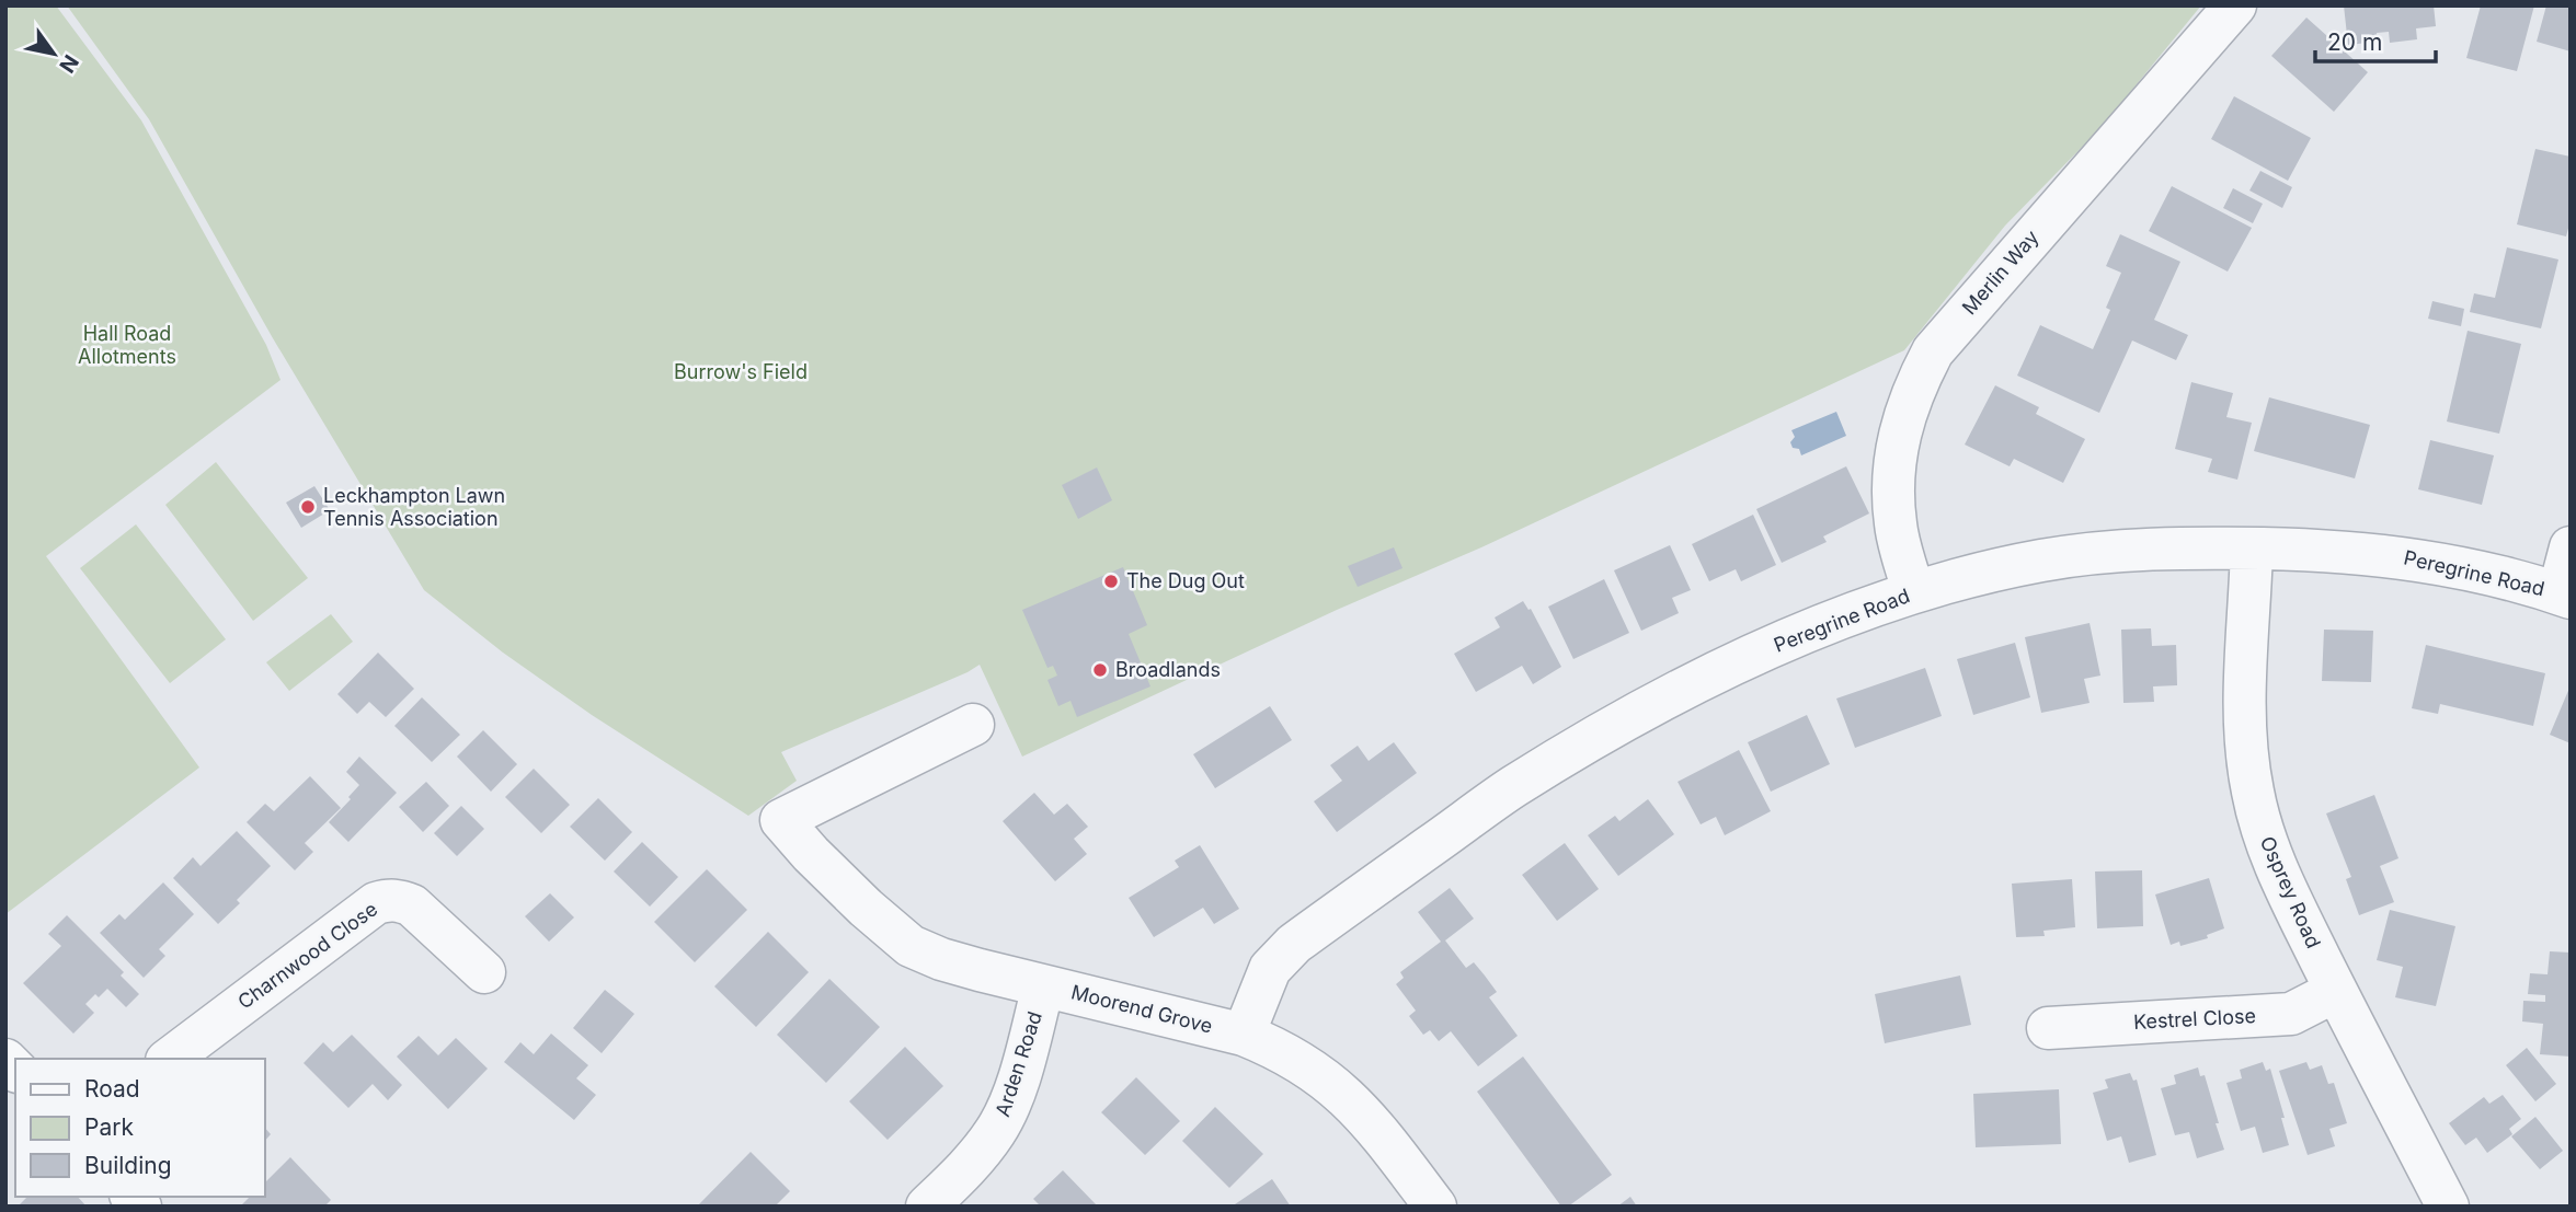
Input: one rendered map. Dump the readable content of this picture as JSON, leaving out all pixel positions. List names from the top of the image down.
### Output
{
  "streets": {
    "street": [
      "Merlin Way",
      "Peregrine Road",
      "Osprey Road",
      "Charnwood Close",
      "Moorend Grove",
      "Kestrel Close",
      "Arden Road"
    ]
  },
  "crossings": [
    ["Merlin Way", "Peregrine Road"],
    ["Peregrine Road", "Osprey Road"],
    ["Peregrine Road", "Moorend Grove"],
    ["Osprey Road", "Kestrel Close"],
    ["Moorend Grove", "Arden Road"]
  ],
  "parks": ["Hall Road Allotments", "Burrow's Field"],
  "places": ["Leckhampton Lawn Tennis Association", "The Dug Out", "Broadlands"],
  "legend": ["Road", "Park", "Building"],
  "scale_bar": "20 m",
  "north": "bottom right"
}
